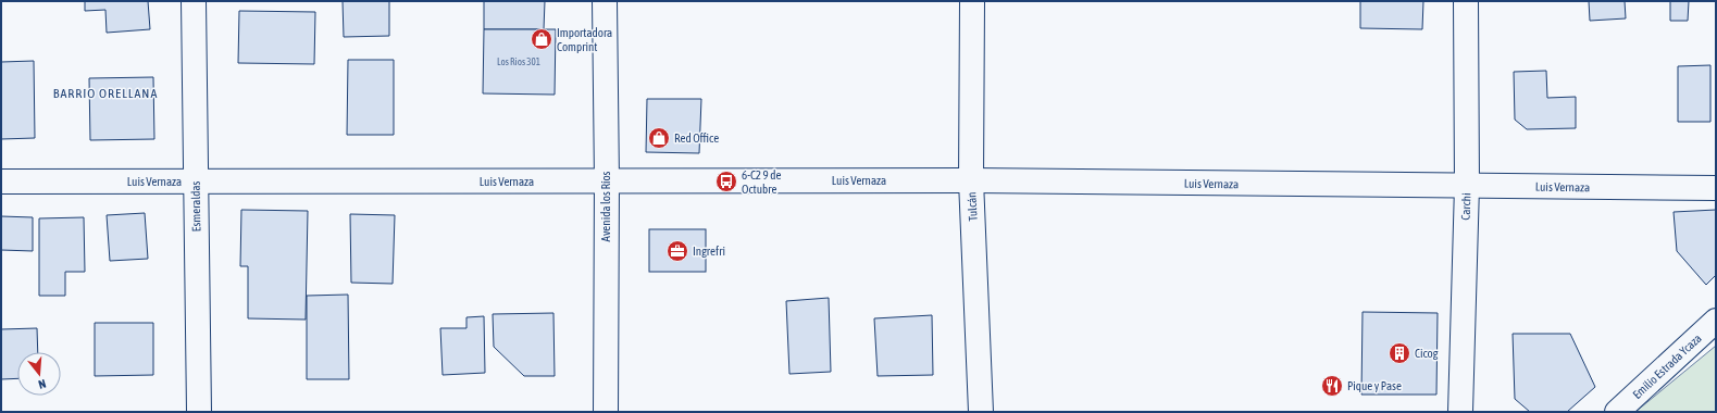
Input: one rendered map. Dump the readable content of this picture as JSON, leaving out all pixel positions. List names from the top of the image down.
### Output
{
  "streets": {
    "street": [
      "Luis Vernaza",
      "Esmeraldas",
      "Avenida los Ríos",
      "Tulcán",
      "Carchi",
      "Emilio Estrada Ycaza"
    ]
  },
  "crossings": [
    ["Luis Vernaza", "Esmeraldas"],
    ["Luis Vernaza", "Avenida los Ríos"],
    ["Luis Vernaza", "Tulcán"],
    ["Luis Vernaza", "Carchi"]
  ],
  "districts": ["BARRIO ORELLANA"],
  "places": {
    "shop": ["Importadora Comprint", "Red Office"],
    "bus stop": ["6-C2 9 de Octubre"],
    "office": ["Ingrefri"],
    "building": ["Cicog"],
    "restaurant": ["Pique y Pase"]
  },
  "house_numbers": ["Los Rios 301"],
  "north": "bottom"
}
